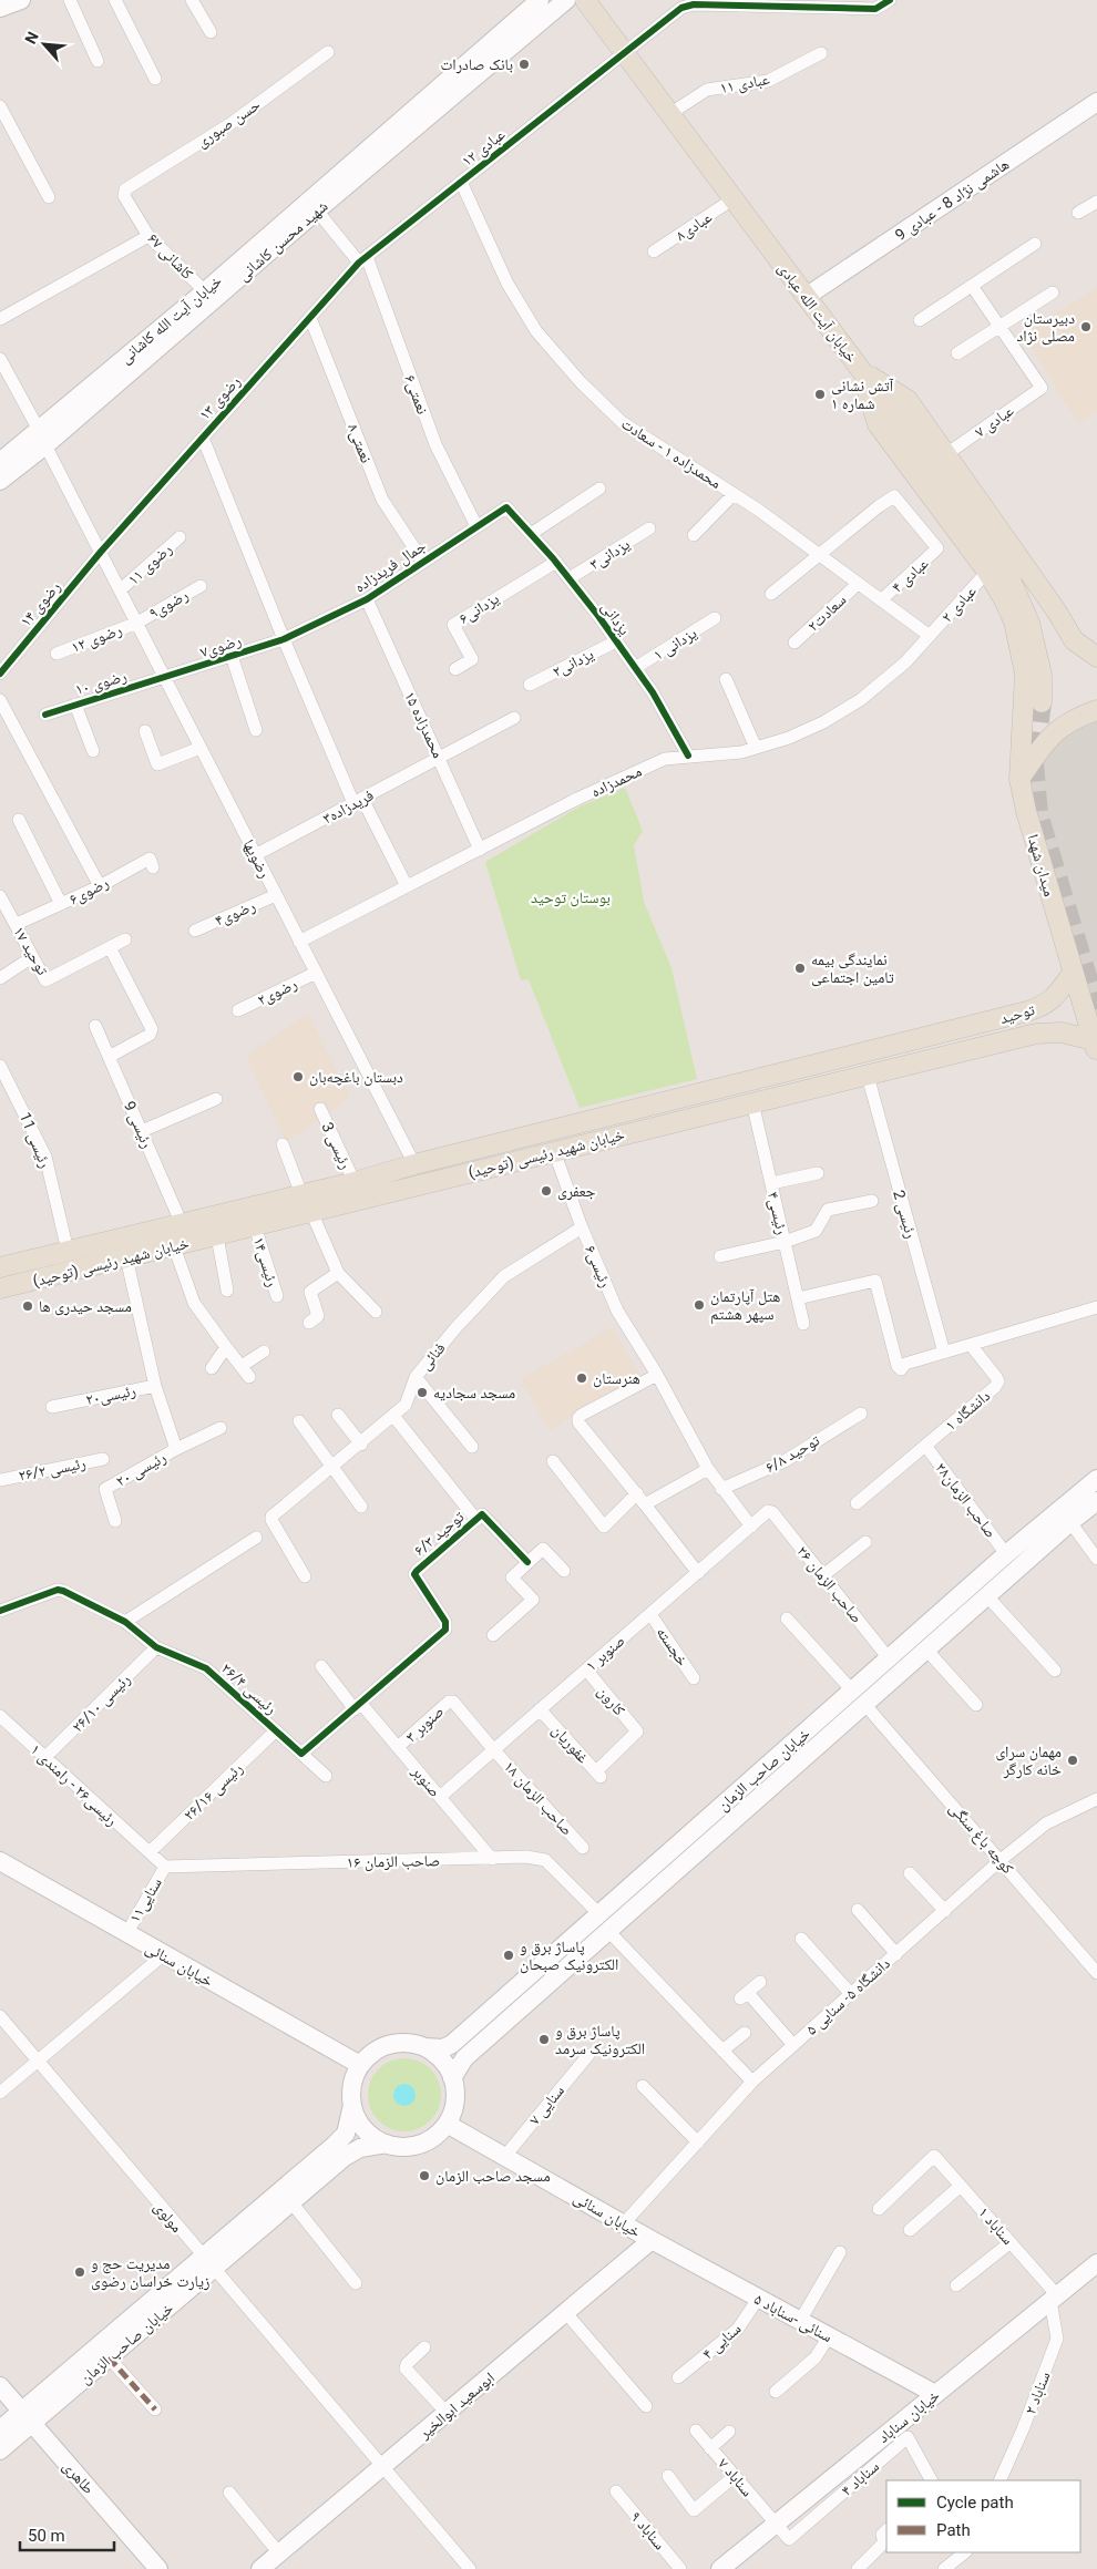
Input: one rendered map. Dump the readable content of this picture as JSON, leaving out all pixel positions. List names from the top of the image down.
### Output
{
  "streets": {
    "main road": [
      "هاشمی نژاد 8 - عبادی 9",
      "شهید محسن کاشانی",
      "خیابان آیت الله عبادی",
      "خیابان آیت الله کاشانی",
      "میدان شهدا",
      "توحید",
      "خیابان شهید رئیسی (توحید)",
      "خیابان صاحب الزمان",
      "خیابان سنائی",
      "سنائی -سناباد ۵",
      "ابوسعید ابوالخیر",
      "خیابان سناباد",
      "طاهری"
    ],
    "street": [
      "عبادی ١١",
      "حسن صبوری",
      "عبادی ۱۲",
      "عبادی۸",
      "کاشانی ۶۷",
      "نعمتی۶",
      "رضوی ۱۳",
      "عبادی ۷",
      "نعمتی۸",
      "محمدزاده ۱ - سعادت",
      "یزدانی۳",
      "رضوی ۱۱",
      "جمال فریدزاده",
      "عبادی ۴",
      "رضوی ۱۴",
      "رضوی۹",
      "عبادی ۲",
      "یزدانی۶",
      "سعادت۲",
      "یزدانی",
      "رضوی ۱۲",
      "یزدانی ۱",
      "رضوی۷",
      "یزدانی۲",
      "رضوی ۱۰",
      "محمدزاده ۱۵",
      "محمدزاده",
      "فریدزاده۳",
      "رضویها",
      "رضوی۶",
      "رضوی۴",
      "توحید ۱۷",
      "رضوی۲",
      "رئیسی 9",
      "رئیسی 11",
      "رئیسی 3",
      "رئیسی۴",
      "رئیسی 2",
      "رئیسی۱۴",
      "رئیسی۶",
      "فنائی",
      "رئیسی۲۰",
      "دانشگاه ۱",
      "توحید ۶/۸",
      "رئیسی ۲۶/۲",
      "رئیسی ۲۰",
      "صاحب الزمان۲۸",
      "توحید ۶/۳",
      "صاحب الزمان ۲۶",
      "خجسته",
      "صنوبر ۱",
      "رئیسی ۲۶/۴",
      "کارون",
      "رئیسی ۲۶/۱۰",
      "صنوبر ۳",
      "غفوریان",
      "صنوبر",
      "رئیسی۲۶ - رامندی ۱",
      "رئیسی ۲۶/۱۶",
      "صاحب الزمان ۱۸",
      "کوچه باغ سنگی",
      "صاحب الزمان ۱۶",
      "سنایی۱۱",
      "دانشگاه ۵- سنایی ۵",
      "سنایی ۷",
      "مولوی",
      "سناباد ۱",
      "سنایی ۴",
      "سناباد ۲",
      "سناباد ۷",
      "سناباد ۴",
      "سناباد ۹"
    ]
  },
  "crossings": [
    ["عبادی ١١", "خیابان آیت الله عبادی"],
    ["حسن صبوری", "کاشانی ۶۷"],
    ["عبادی ۱۲", "خیابان آیت الله عبادی"],
    ["عبادی ۱۲", "نعمتی۶"],
    ["عبادی ۱۲", "رضوی ۱۳"],
    ["عبادی ۱۲", "محمدزاده ۱ - سعادت"],
    ["هاشمی نژاد 8 - عبادی 9", "خیابان آیت الله عبادی"],
    ["عبادی۸", "خیابان آیت الله عبادی"],
    ["شهید محسن کاشانی", "خیابان آیت الله کاشانی"],
    ["شهید محسن کاشانی", "نعمتی۶"],
    ["شهید محسن کاشانی", "رضویها"],
    ["کاشانی ۶۷", "خیابان آیت الله کاشانی"],
    ["خیابان آیت الله عبادی", "عبادی ۲"],
    ["خیابان آیت الله عبادی", "میدان شهدا"],
    ["خیابان آیت الله کاشانی", "رضویها"],
    ["نعمتی۶", "رضوی ۱۳"],
    ["نعمتی۶", "جمال فریدزاده"],
    ["رضوی ۱۳", "نعمتی۸"],
    ["رضوی ۱۳", "رضوی ۱۴"],
    ["رضوی ۱۳", "رضویها"],
    ["نعمتی۸", "جمال فریدزاده"],
    ["محمدزاده ۱ - سعادت", "عبادی ۴"],
    ["محمدزاده ۱ - سعادت", "عبادی ۲"],
    ["محمدزاده ۱ - سعادت", "سعادت۲"],
    ["محمدزاده ۱ - سعادت", "محمدزاده"],
    ["یزدانی۳", "یزدانی"],
    ["رضوی ۱۱", "رضویها"],
    ["جمال فریدزاده", "یزدانی"],
    ["جمال فریدزاده", "رضوی۷"],
    ["جمال فریدزاده", "محمدزاده ۱۵"],
    ["رضوی ۱۴", "رضویها"],
    ["رضوی۹", "رضوی ۱۲"],
    ["رضوی۹", "رضویها"],
    ["عبادی ۲", "محمدزاده"],
    ["یزدانی۶", "یزدانی"],
    ["یزدانی", "یزدانی ۱"],
    ["یزدانی", "یزدانی۲"],
    ["یزدانی", "محمدزاده"],
    ["رضوی ۱۲", "رضویها"],
    ["رضوی۷", "رضوی ۱۰"],
    ["رضوی۷", "رضویها"],
    ["رضوی ۱۰", "رضویها"],
    ["محمدزاده ۱۵", "محمدزاده"],
    ["محمدزاده ۱۵", "فریدزاده۳"],
    ["محمدزاده", "رضویها"],
    ["فریدزاده۳", "رضویها"],
    ["رضویها", "رضوی۴"],
    ["رضویها", "رضوی۲"],
    ["رضویها", "خیابان شهید رئیسی (توحید)"],
    ["میدان شهدا", "توحید"],
    ["میدان شهدا", "خیابان شهید رئیسی (توحید)"],
    ["رضوی۶", "توحید ۱۷"],
    ["توحید", "خیابان شهید رئیسی (توحید)"],
    ["رئیسی 9", "خیابان شهید رئیسی (توحید)"],
    ["رئیسی 11", "خیابان شهید رئیسی (توحید)"],
    ["رئیسی 3", "خیابان شهید رئیسی (توحید)"],
    ["خیابان شهید رئیسی (توحید)", "رئیسی۴"],
    ["خیابان شهید رئیسی (توحید)", "رئیسی 2"],
    ["خیابان شهید رئیسی (توحید)", "رئیسی۱۴"],
    ["خیابان شهید رئیسی (توحید)", "رئیسی۶"],
    ["رئیسی۶", "فنائی"],
    ["رئیسی۶", "توحید ۶/۸"],
    ["رئیسی۶", "صنوبر ۱"],
    ["رئیسی۲۰", "رئیسی ۲۰"],
    ["دانشگاه ۱", "صاحب الزمان۲۸"],
    ["صاحب الزمان۲۸", "خیابان صاحب الزمان"],
    ["توحید ۶/۳", "صنوبر"],
    ["صاحب الزمان ۲۶", "صنوبر ۱"],
    ["صاحب الزمان ۲۶", "خیابان صاحب الزمان"],
    ["خجسته", "صنوبر ۱"],
    ["صنوبر ۱", "کارون"],
    ["صنوبر ۱", "غفوریان"],
    ["صنوبر ۱", "صنوبر"],
    ["صنوبر ۱", "صاحب الزمان ۱۸"],
    ["رئیسی ۲۶/۴", "رئیسی ۲۶/۱۰"],
    ["رئیسی ۲۶/۴", "رئیسی ۲۶/۱۶"],
    ["کارون", "غفوریان"],
    ["رئیسی ۲۶/۱۰", "رئیسی۲۶ - رامندی ۱"],
    ["صنوبر ۳", "صنوبر"],
    ["صنوبر ۳", "صاحب الزمان ۱۸"],
    ["خیابان صاحب الزمان", "صاحب الزمان ۱۶"],
    ["خیابان صاحب الزمان", "خیابان سنائی"],
    ["خیابان صاحب الزمان", "مولوی"],
    ["خیابان صاحب الزمان", "طاهری"],
    ["صنوبر", "صاحب الزمان ۱۶"],
    ["رئیسی۲۶ - رامندی ۱", "رئیسی ۲۶/۱۶"],
    ["رئیسی۲۶ - رامندی ۱", "صاحب الزمان ۱۶"],
    ["رئیسی۲۶ - رامندی ۱", "سنایی۱۱"],
    ["کوچه باغ سنگی", "دانشگاه ۵- سنایی ۵"],
    ["صاحب الزمان ۱۶", "سنایی۱۱"],
    ["سنایی۱۱", "خیابان سنائی"],
    ["خیابان سنائی", "دانشگاه ۵- سنایی ۵"],
    ["خیابان سنائی", "سنایی ۷"],
    ["خیابان سنائی", "سنائی -سناباد ۵"],
    ["خیابان سنائی", "ابوسعید ابوالخیر"],
    ["مولوی", "ابوسعید ابوالخیر"],
    ["سناباد ۱", "سناباد ۲"],
    ["سناباد ۱", "خیابان سناباد"],
    ["سنائی -سناباد ۵", "سنایی ۴"],
    ["سنائی -سناباد ۵", "ابوسعید ابوالخیر"],
    ["سنائی -سناباد ۵", "خیابان سناباد"],
    ["سناباد ۲", "خیابان سناباد"],
    ["خیابان سناباد", "سناباد ۷"],
    ["خیابان سناباد", "سناباد ۴"],
    ["سناباد ۷", "سناباد ۴"]
  ],
  "parks": ["بوستان توحید"],
  "places": [
    "بانک صادرات",
    "دبیرستان مصلی نژاد",
    "آتش نشانی شماره ۱",
    "نمایندگی بیمه تامین اجتماعی",
    "دبستان باغچه‌بان",
    "جعفری",
    "هتل آپارتمان سپهر هشتم",
    "مسجد حیدری ها",
    "هنرستان",
    "مسجد سجادیه",
    "مهمان سرای خانه کارگر",
    "پاساژ برق و الکترونیک صبحان",
    "پاساژ برق و الکترونیک سرمد",
    "مسجد صاحب الزمان",
    "مدیریت حج و زیارت خراسان رضوی"
  ],
  "legend": ["Cycle path", "Path"],
  "scale_bar": "50 m",
  "north": "top left"
}
